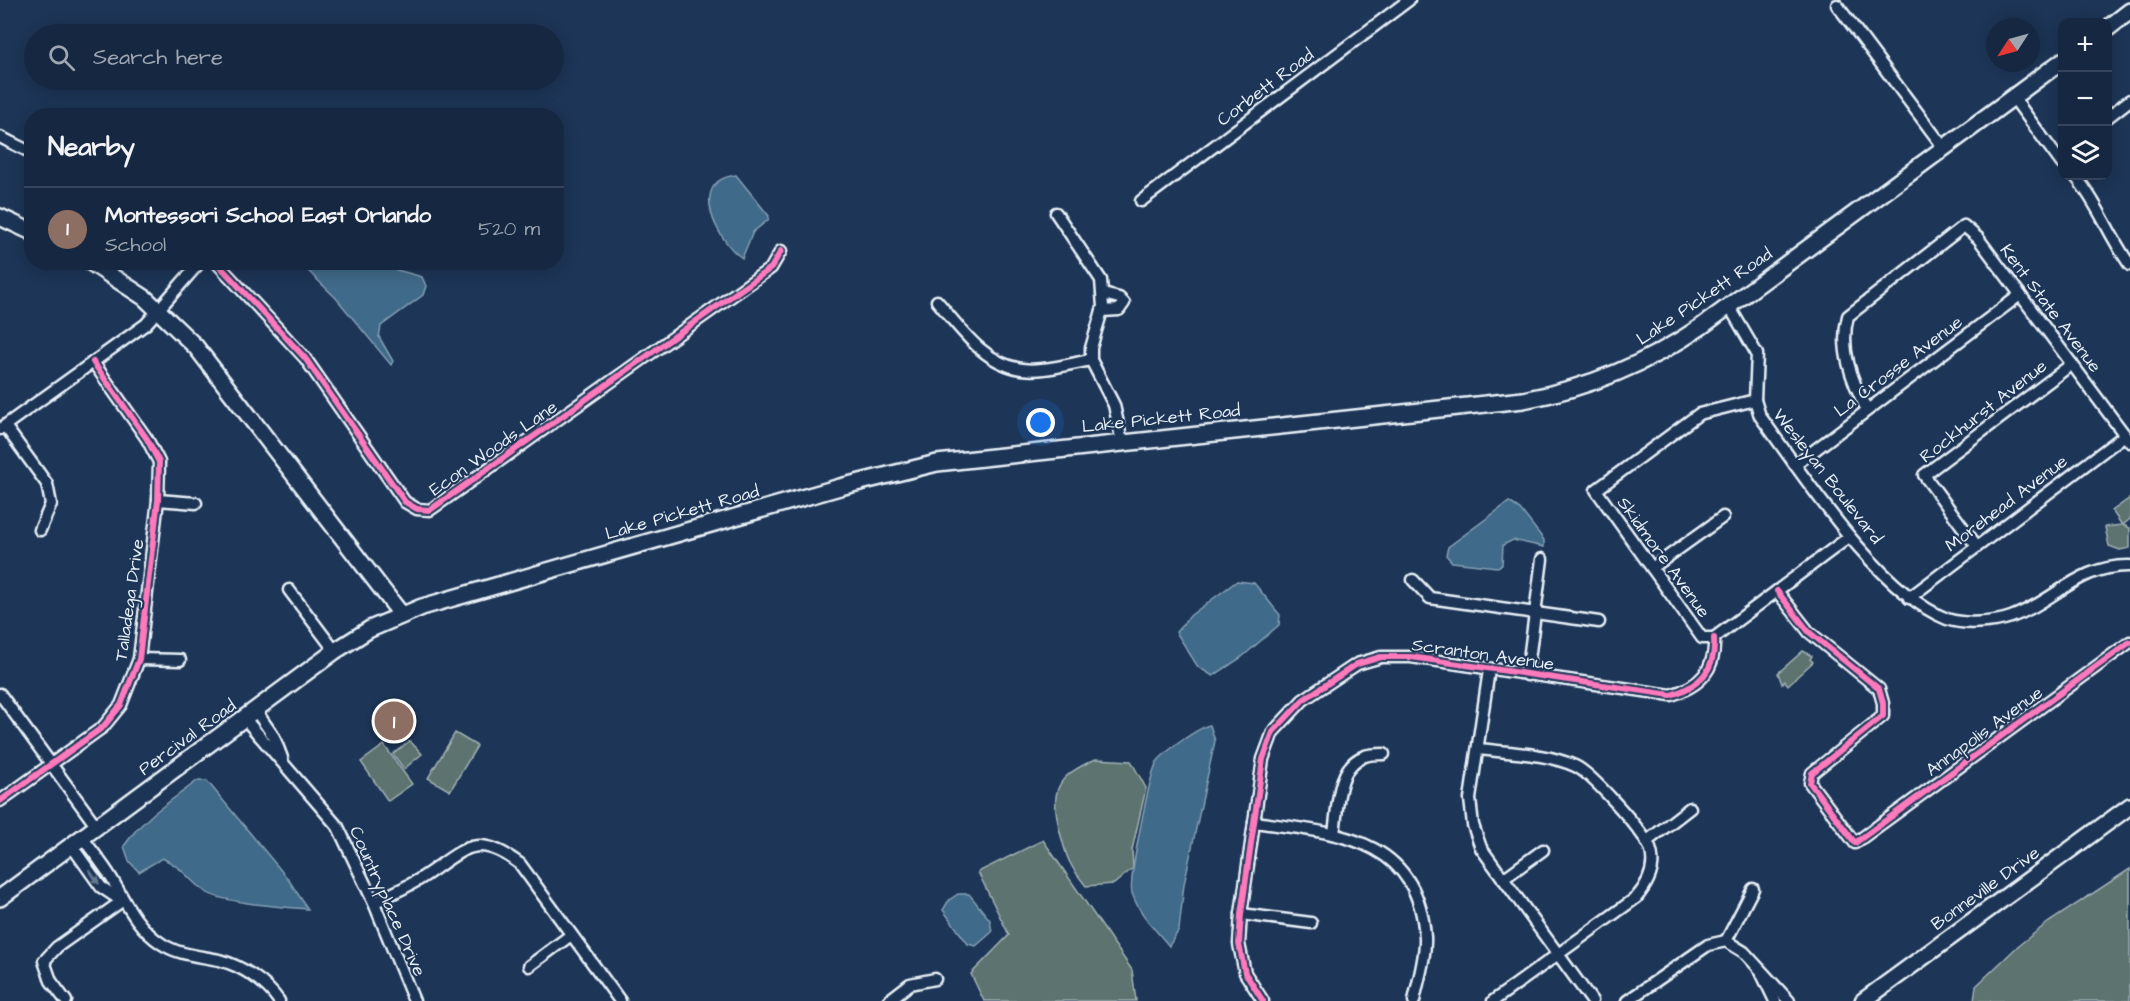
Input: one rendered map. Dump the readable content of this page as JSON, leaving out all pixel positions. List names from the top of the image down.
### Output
{
  "streets": {
    "main road": ["Lake Pickett Road", "Percival Road", "Bonneville Drive"],
    "street": [
      "Corbett Road",
      "Kent State Avenue",
      "La Crosse Avenue",
      "Rockhurst Avenue",
      "Econ Woods Lane",
      "Wesleyan Boulevard",
      "Morehead Avenue",
      "Skidmore Avenue",
      "Talladega Drive",
      "Scranton Avenue",
      "Annapolis Avenue",
      "Countryplace Drive"
    ]
  },
  "crossings": [
    ["Lake Pickett Road", "Wesleyan Boulevard"],
    ["Lake Pickett Road", "Percival Road"],
    ["Kent State Avenue", "La Crosse Avenue"],
    ["Kent State Avenue", "Rockhurst Avenue"],
    ["Kent State Avenue", "Morehead Avenue"],
    ["La Crosse Avenue", "Wesleyan Boulevard"],
    ["Rockhurst Avenue", "Morehead Avenue"],
    ["Wesleyan Boulevard", "Morehead Avenue"],
    ["Wesleyan Boulevard", "Skidmore Avenue"],
    ["Skidmore Avenue", "Scranton Avenue"],
    ["Percival Road", "Countryplace Drive"]
  ],
  "north": "bottom left",
  "page": {
    "map_buttons": ["+", "−"],
    "search": "Search here",
    "heading": "Nearby",
    "list": [
      {
        "mark": "1",
        "name": "Montessori School East Orlando",
        "note": "School",
        "value": "520 m"
      }
    ],
    "pins": "1"
  }
}
